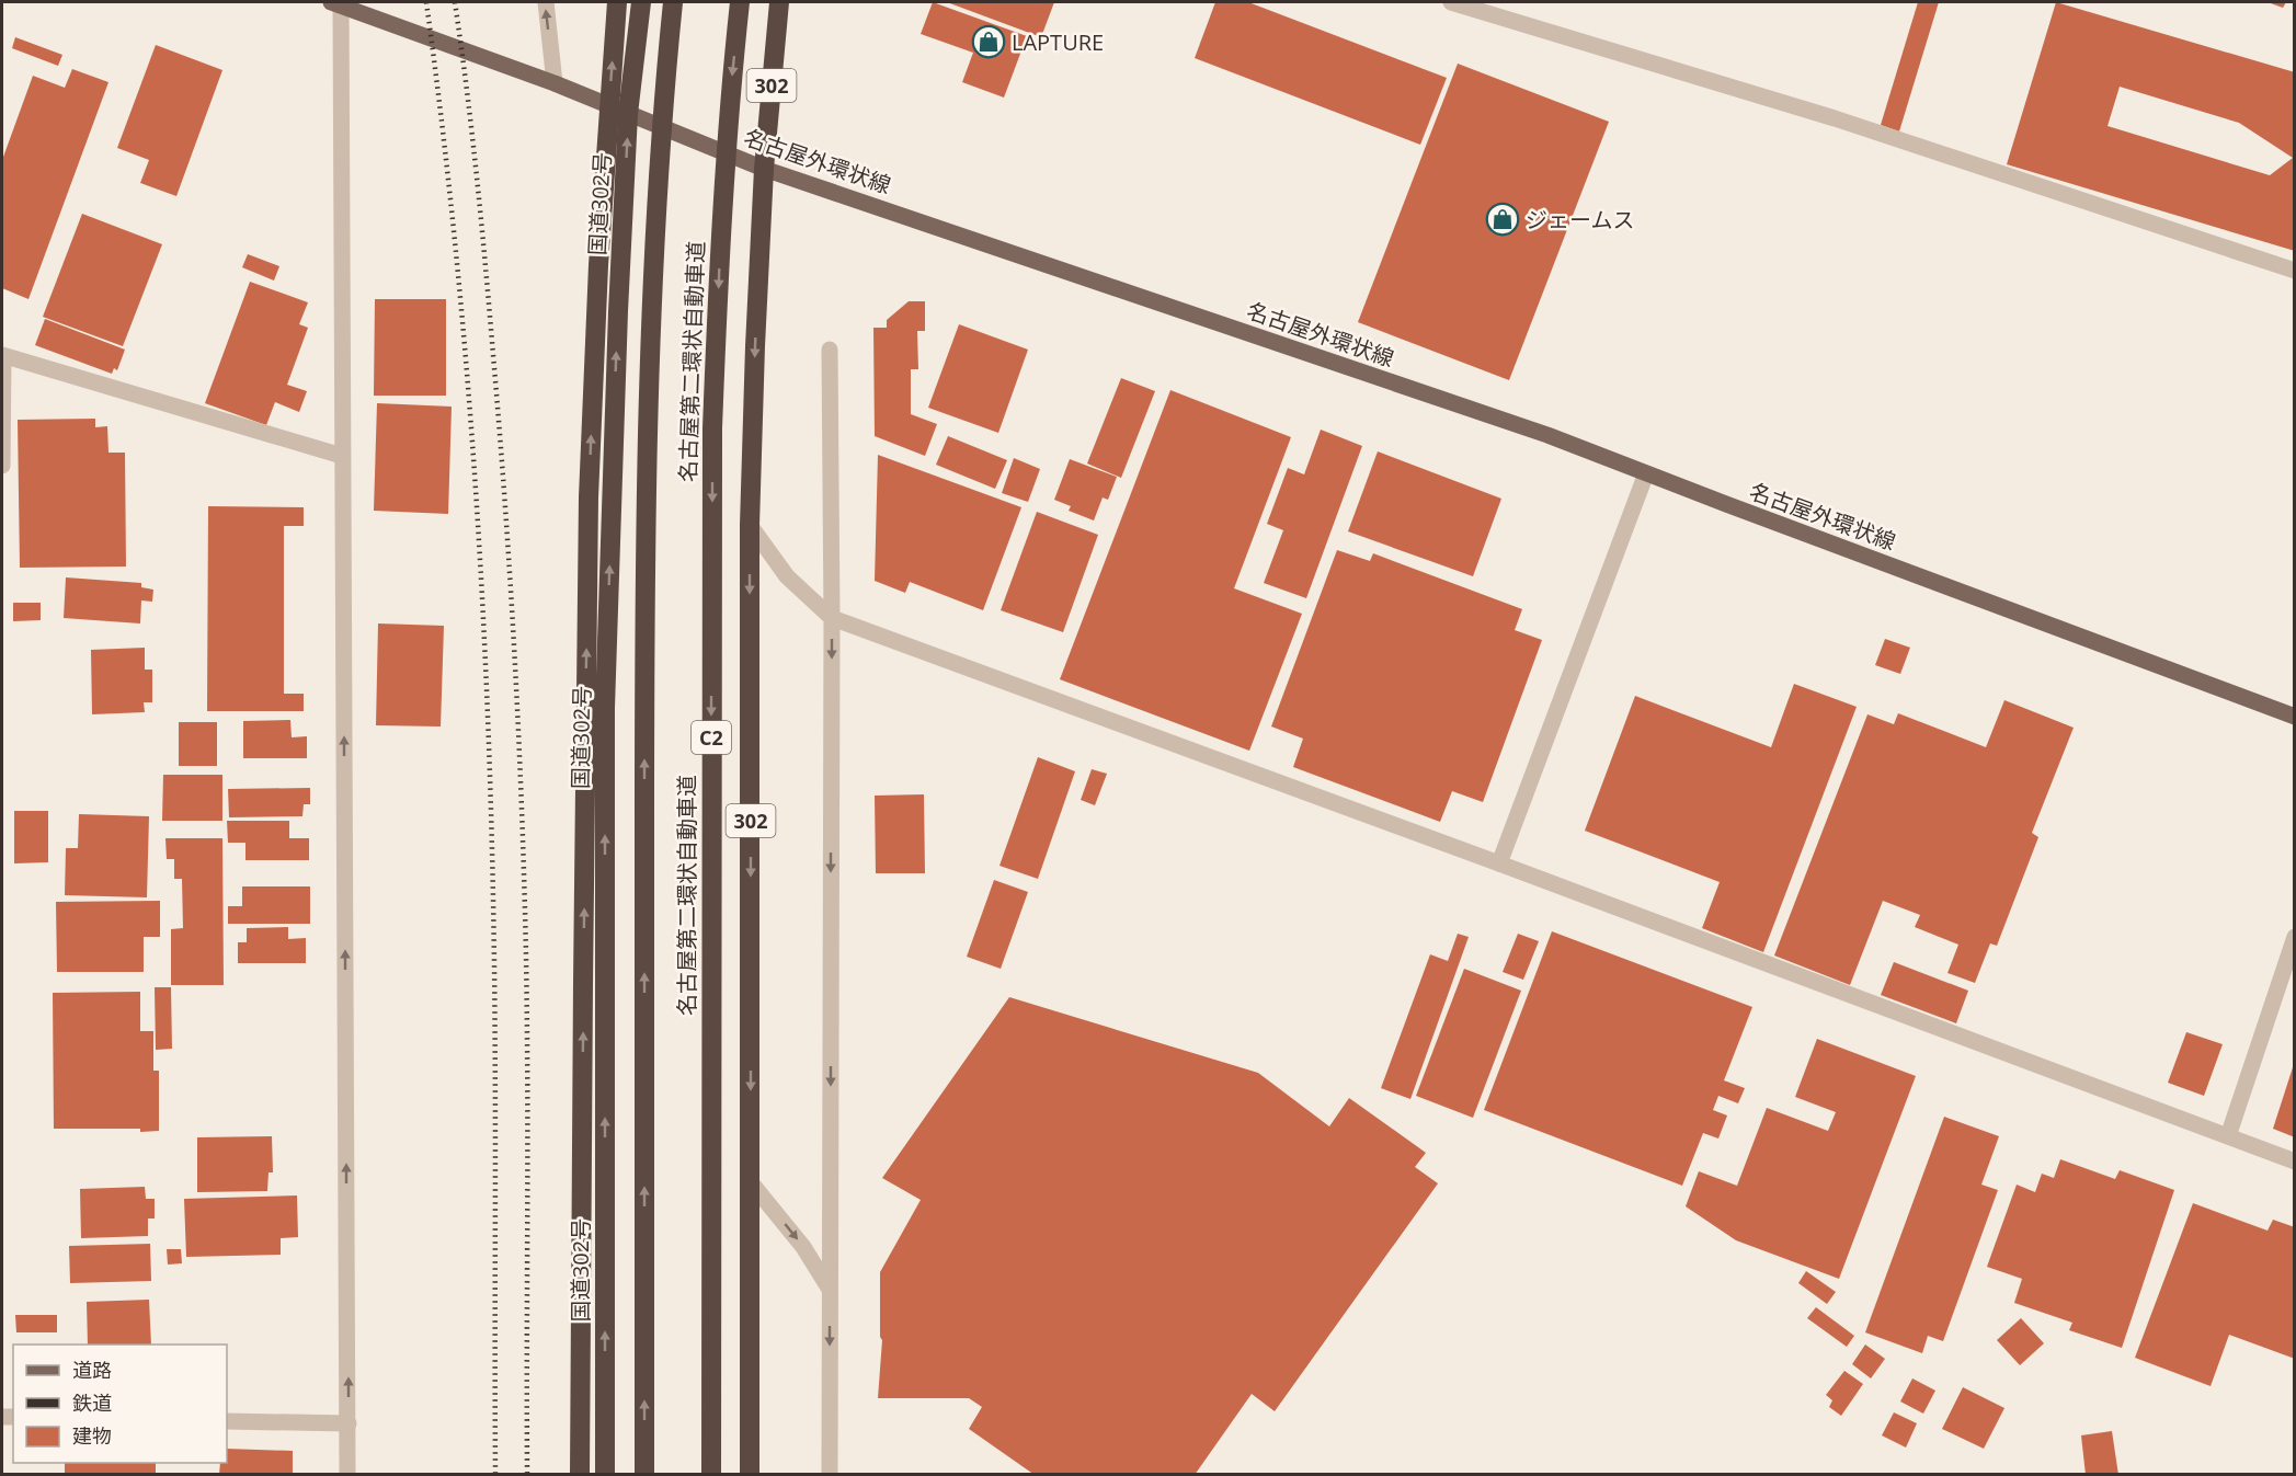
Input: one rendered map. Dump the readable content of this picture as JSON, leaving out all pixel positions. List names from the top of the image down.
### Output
{
  "streets": {
    "highway": [
      "302",
      "国道302号",
      "名古屋第二環状自動車道",
      "C2"
    ],
    "main road": ["名古屋外環状線"]
  },
  "crossings": [
    ["302", "名古屋外環状線"],
    ["名古屋外環状線", "国道302号"]
  ],
  "places": {
    "shop": ["LAPTURE", "ジェームス"]
  },
  "legend": ["道路", "鉄道", "建物"]
}
